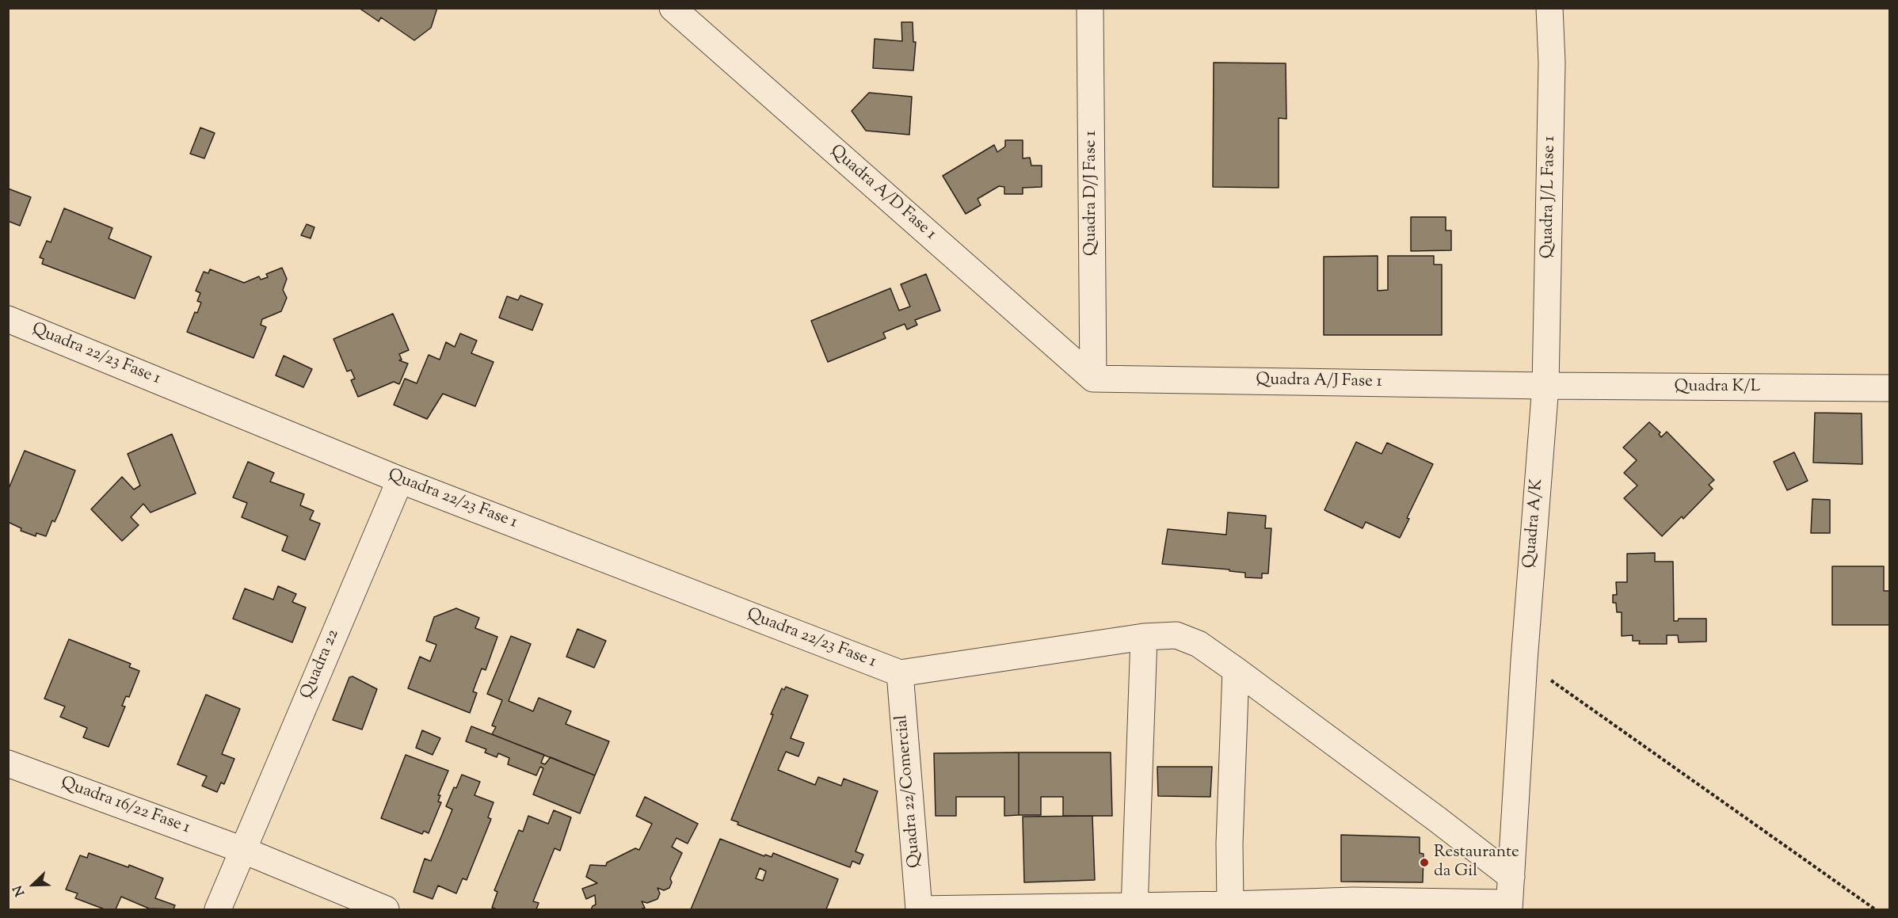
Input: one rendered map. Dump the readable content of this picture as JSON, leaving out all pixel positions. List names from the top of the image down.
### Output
{
  "streets": {
    "street": [
      "Quadra A/D Fase 1",
      "Quadra D/J Fase 1",
      "Quadra J/L Fase 1",
      "Quadra 22/23 Fase 1",
      "Quadra A/J Fase 1",
      "Quadra K/L",
      "Quadra A/K",
      "Quadra 22",
      "Quadra 22/Comercial",
      "Quadra 16/22 Fase 1"
    ]
  },
  "crossings": [
    ["Quadra A/D Fase 1", "Quadra D/J Fase 1"],
    ["Quadra A/D Fase 1", "Quadra A/J Fase 1"],
    ["Quadra D/J Fase 1", "Quadra A/J Fase 1"],
    ["Quadra J/L Fase 1", "Quadra A/J Fase 1"],
    ["Quadra J/L Fase 1", "Quadra K/L"],
    ["Quadra J/L Fase 1", "Quadra A/K"],
    ["Quadra 22/23 Fase 1", "Quadra 22"],
    ["Quadra 22/23 Fase 1", "Quadra 22/Comercial"],
    ["Quadra A/J Fase 1", "Quadra K/L"],
    ["Quadra A/J Fase 1", "Quadra A/K"],
    ["Quadra K/L", "Quadra A/K"],
    ["Quadra 22", "Quadra 16/22 Fase 1"]
  ],
  "places": ["Restaurante da Gil"],
  "north": "bottom left"
}
